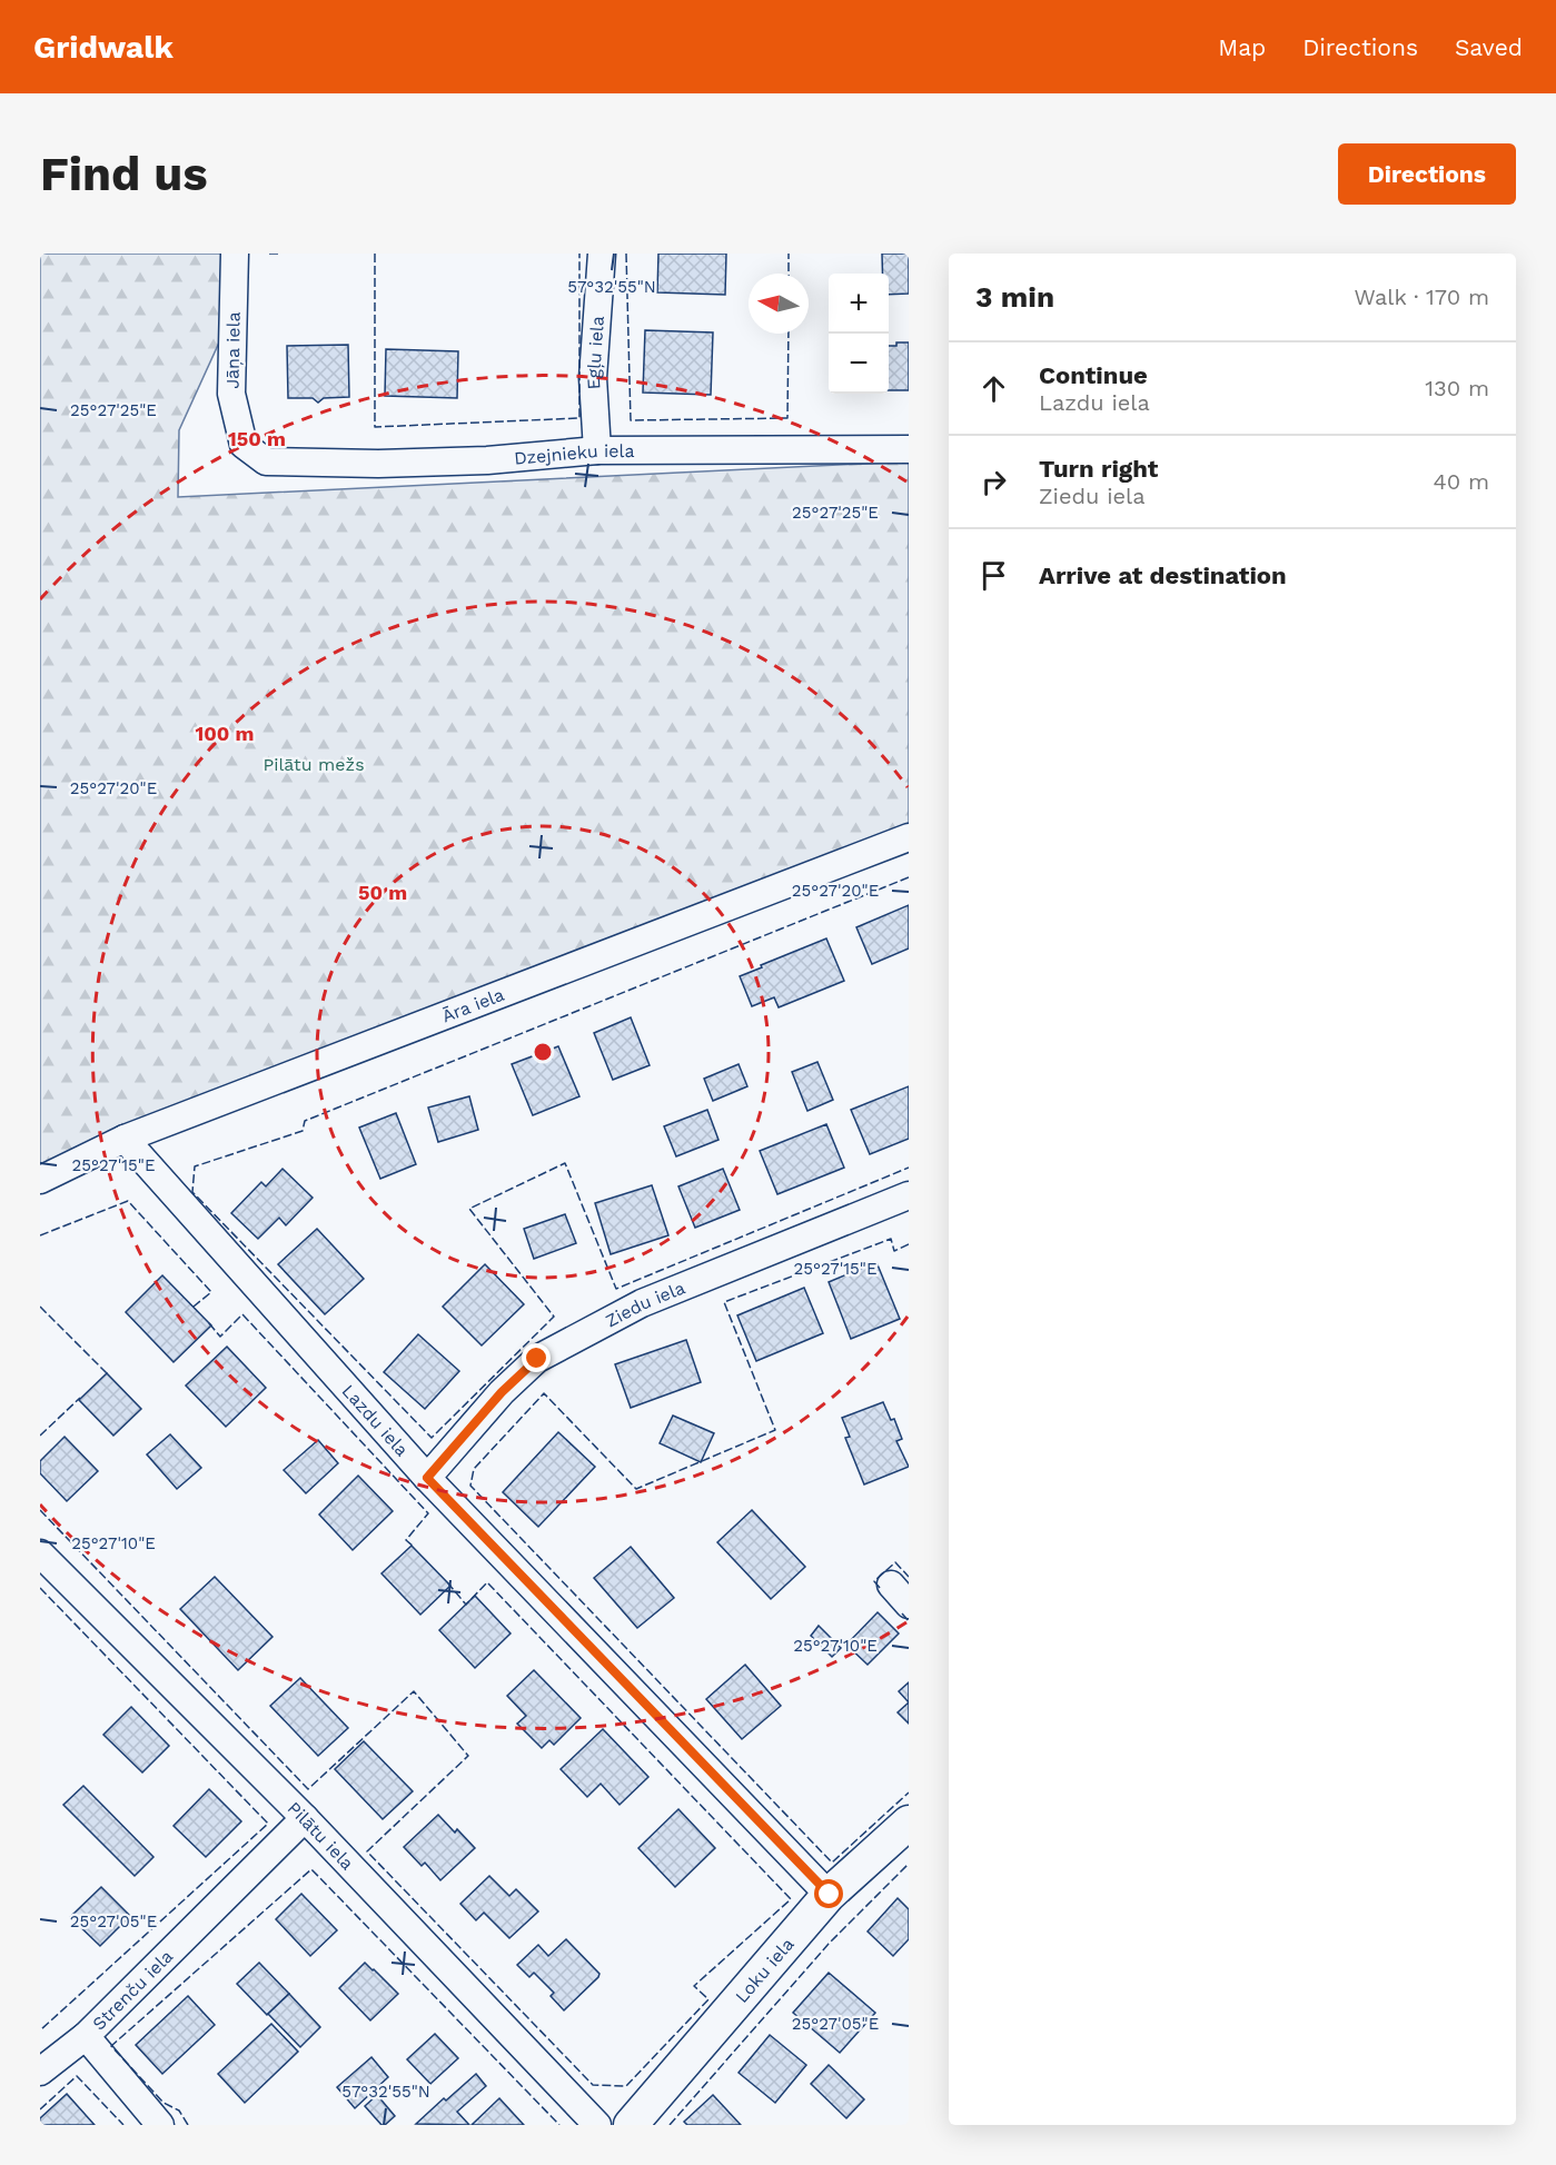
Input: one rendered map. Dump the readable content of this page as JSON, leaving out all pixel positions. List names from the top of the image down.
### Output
{
  "streets": {
    "street": [
      "Jāņa iela",
      "Egļu iela",
      "Dzejnieku iela",
      "Āra iela",
      "Ziedu iela",
      "Lazdu iela",
      "Pilātu iela",
      "Loku iela",
      "Strenču iela"
    ]
  },
  "crossings": [
    ["Jāņa iela", "Dzejnieku iela"],
    ["Egļu iela", "Dzejnieku iela"],
    ["Āra iela", "Lazdu iela"],
    ["Ziedu iela", "Lazdu iela"],
    ["Lazdu iela", "Loku iela"],
    ["Pilātu iela", "Strenču iela"]
  ],
  "parks": ["Pilātu mežs"],
  "north": "left",
  "page": {
    "header": "Gridwalk",
    "nav": ["Map", "Directions", "Saved"],
    "buttons": "Directions",
    "title": "Find us",
    "heading": ["3 min", "Walk · 170 m"],
    "map_buttons": ["+", "−"],
    "list": [
      ["Continue", "Lazdu iela", "130 m"],
      ["Turn right", "Ziedu iela", "40 m"],
      "Arrive at destination"
    ]
  },
  "coordinates": [
    "57°32'55\"N",
    "25°27'25\"E",
    "25°27'20\"E",
    "25°27'15\"E",
    "25°27'10\"E",
    "25°27'05\"E"
  ],
  "rings": ["150 m", "100 m", "50 m"]
}
